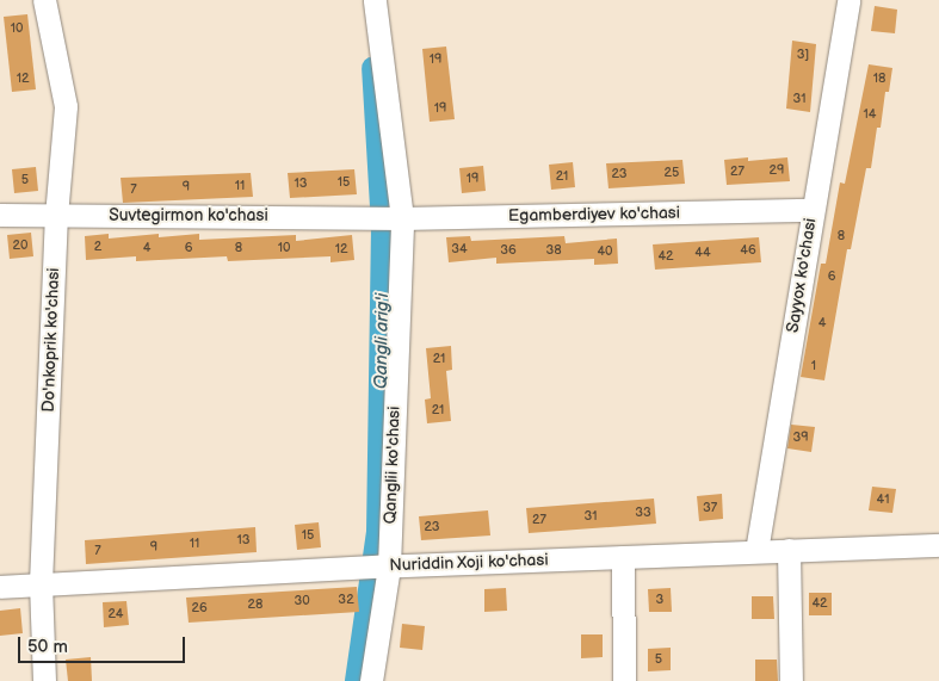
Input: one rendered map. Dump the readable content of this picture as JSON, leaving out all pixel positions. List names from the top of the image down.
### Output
{
  "streets": {
    "street": [
      "Egamberdiyev ko'chasi",
      "Suvtegirmon ko'chasi",
      "Sayyox ko'chasi",
      "Do'nkoprik ko'chasi",
      "Qanglii ko'chasi",
      "Nuriddin Xoji ko'chasi"
    ]
  },
  "crossings": [
    ["Egamberdiyev ko'chasi", "Suvtegirmon ko'chasi"],
    ["Egamberdiyev ko'chasi", "Sayyox ko'chasi"],
    ["Egamberdiyev ko'chasi", "Qanglii ko'chasi"],
    ["Suvtegirmon ko'chasi", "Do'nkoprik ko'chasi"],
    ["Suvtegirmon ko'chasi", "Qanglii ko'chasi"],
    ["Sayyox ko'chasi", "Nuriddin Xoji ko'chasi"],
    ["Do'nkoprik ko'chasi", "Nuriddin Xoji ko'chasi"],
    ["Qanglii ko'chasi", "Nuriddin Xoji ko'chasi"]
  ],
  "water": ["Qangli arig'i"],
  "house_numbers": [
    "10",
    "3]",
    "19",
    "12",
    "18",
    "31",
    "19",
    "14",
    "29",
    "27",
    "25",
    "23",
    "21",
    "19",
    "5",
    "15",
    "13",
    "11",
    "9",
    "7",
    "8",
    "20",
    "2",
    "4",
    "6",
    "8",
    "10",
    "12",
    "34",
    "36",
    "38",
    "46",
    "40",
    "44",
    "42",
    "6",
    "4",
    "21",
    "1",
    "21",
    "39",
    "41",
    "37",
    "33",
    "31",
    "27",
    "23",
    "15",
    "13",
    "11",
    "9",
    "7",
    "32",
    "3",
    "30",
    "42",
    "28",
    "26",
    "24",
    "5"
  ],
  "scale_bar": "50 m"
}
